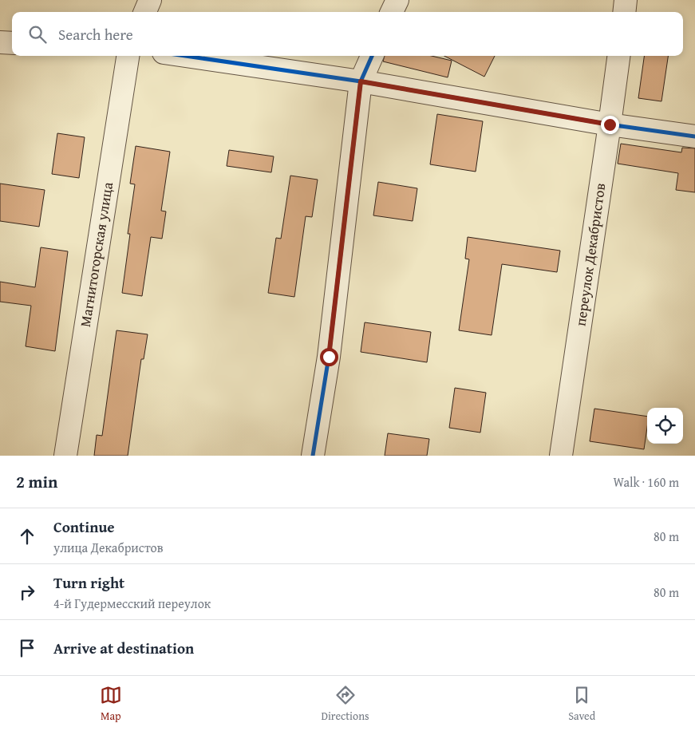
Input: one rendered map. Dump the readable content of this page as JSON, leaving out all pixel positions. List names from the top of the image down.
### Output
{
  "streets": {
    "street": ["Магнитогорская улица", "переулок Декабристов"]
  },
  "page": {
    "search": "Search here",
    "heading": ["2 min", "Walk · 160 m"],
    "list": [
      ["Continue", "улица Декабристов", "80 m"],
      ["Turn right", "4-й Гудермесский переулок", "80 m"],
      "Arrive at destination"
    ],
    "nav": ["Map", "Directions", "Saved"]
  }
}
